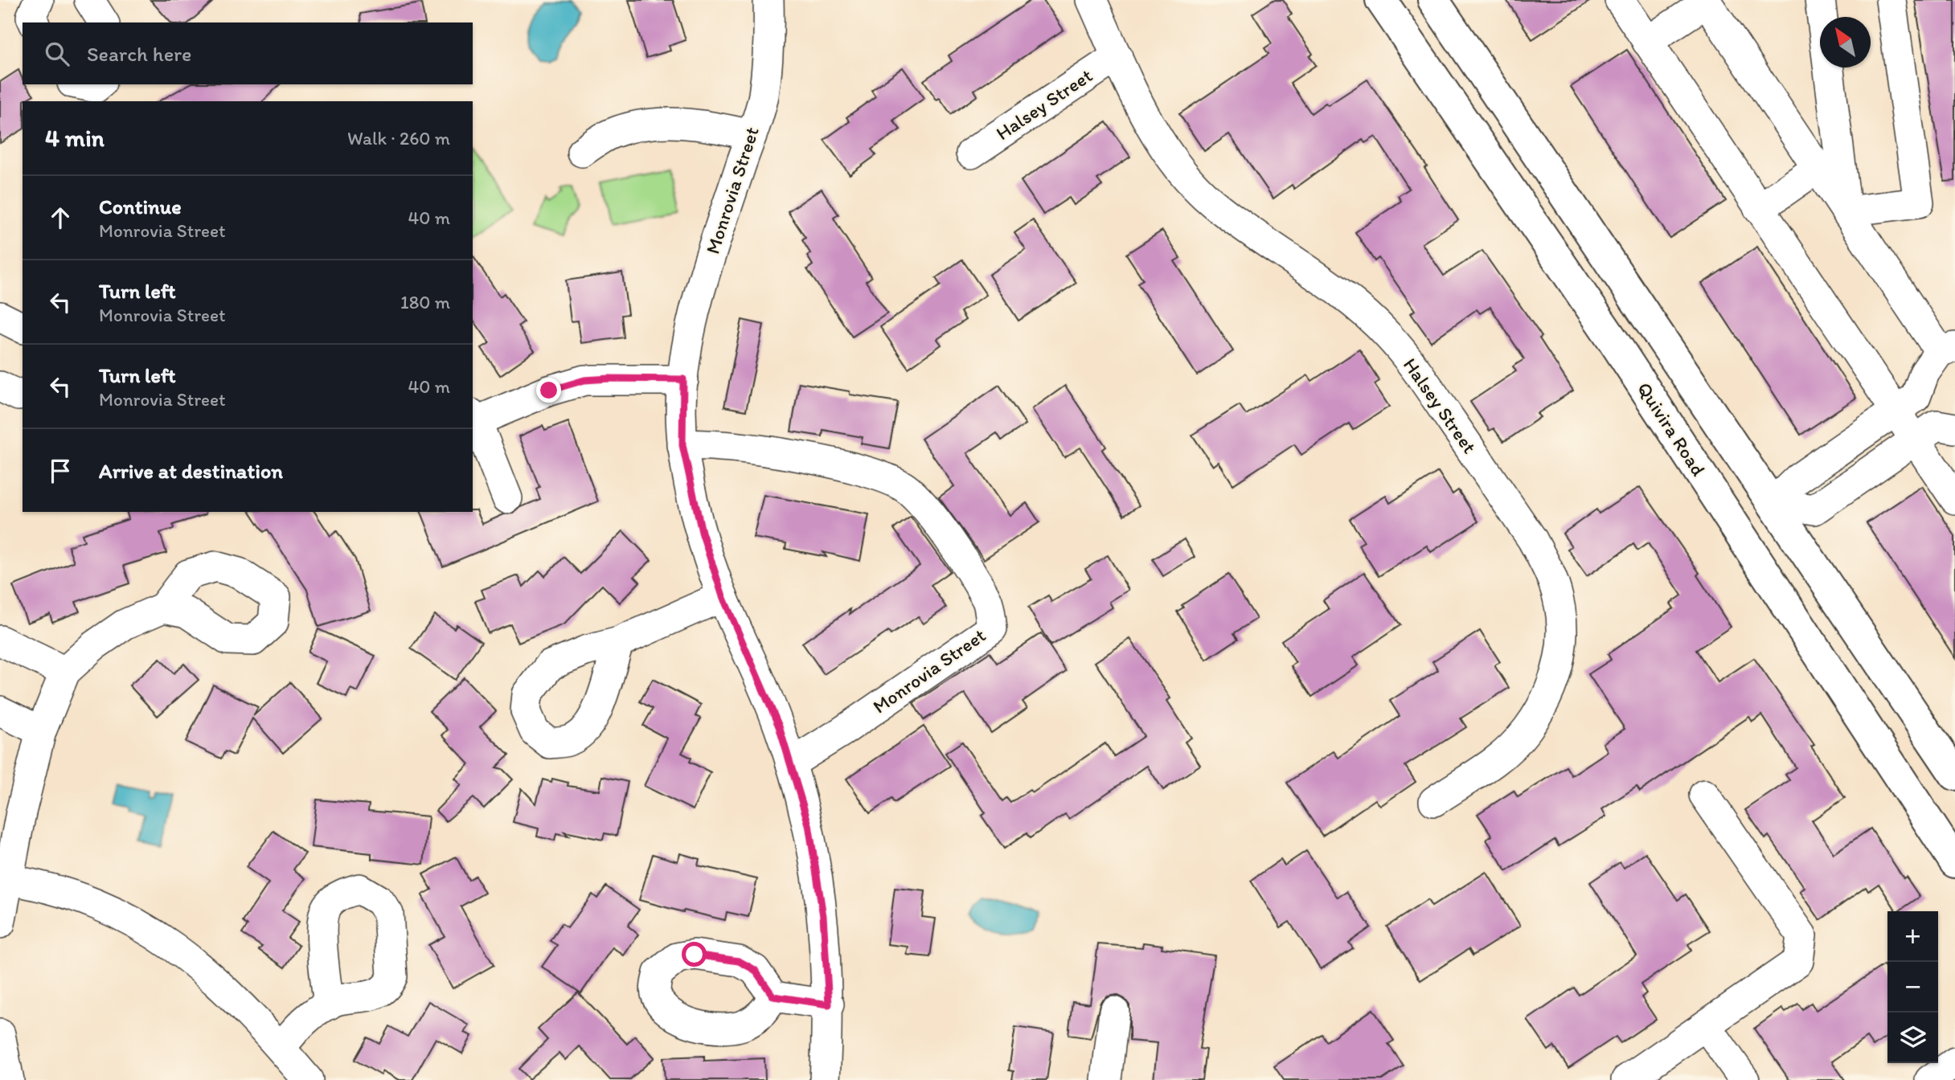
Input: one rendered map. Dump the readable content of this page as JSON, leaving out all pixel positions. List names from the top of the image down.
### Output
{
  "streets": {
    "main road": ["Quivira Road"],
    "street": ["Halsey Street", "Monrovia Street"]
  },
  "north": "top left",
  "page": {
    "search": "Search here",
    "heading": ["4 min", "Walk · 260 m"],
    "list": [
      ["Continue", "Monrovia Street", "40 m"],
      ["Turn left", "Monrovia Street", "180 m"],
      ["Turn left", "Monrovia Street", "40 m"],
      "Arrive at destination"
    ],
    "map_buttons": ["+", "−"]
  }
}
